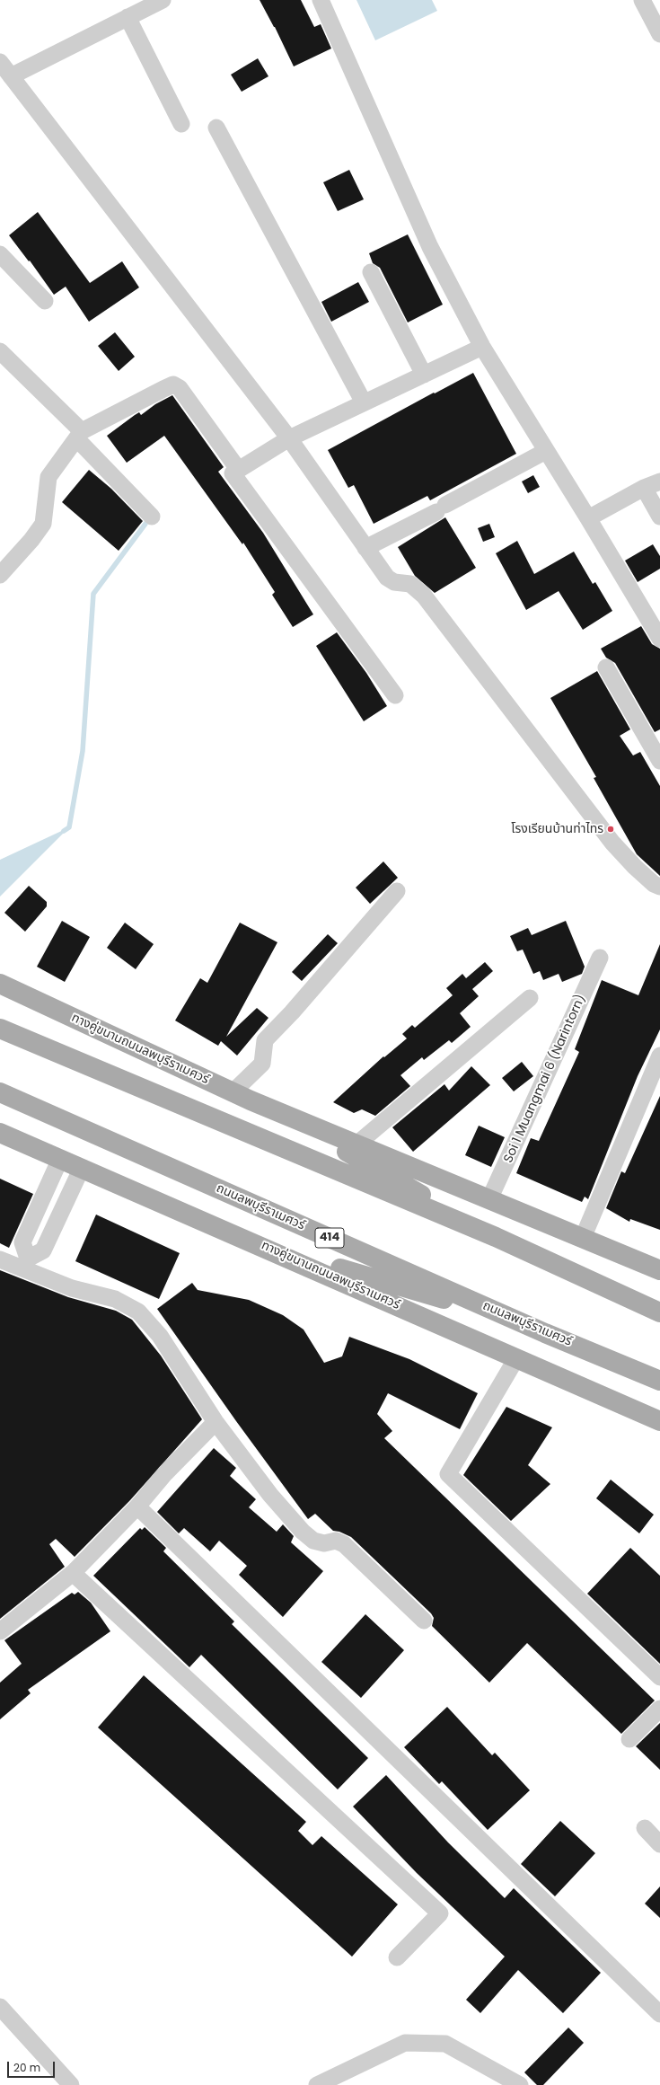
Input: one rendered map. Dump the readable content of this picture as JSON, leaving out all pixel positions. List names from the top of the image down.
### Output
{
  "streets": {
    "main road": ["ทางคู่ขนานถนนลพบุรีราเมศวร์", "ถนนลพบุรีราเมศวร์", "414"],
    "street": ["Soi 1 Muangmai 6 (Narintorn)"]
  },
  "crossings": [
    ["ทางคู่ขนานถนนลพบุรีราเมศวร์", "Soi 1 Muangmai 6 (Narintorn)"]
  ],
  "places": ["โรงเรียนบ้านท่าไทร"],
  "scale_bar": "20 m"
}
